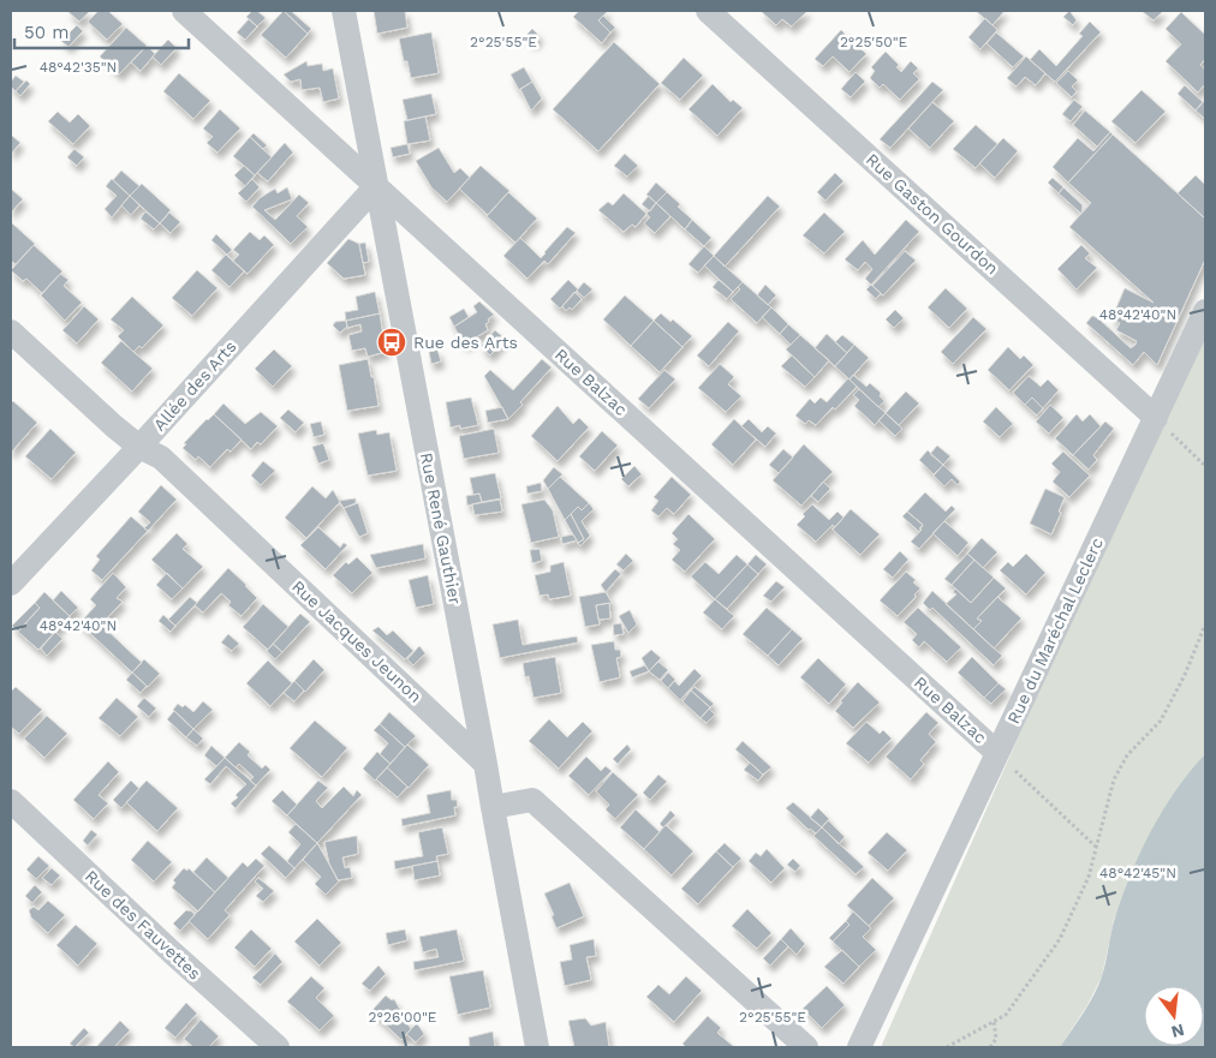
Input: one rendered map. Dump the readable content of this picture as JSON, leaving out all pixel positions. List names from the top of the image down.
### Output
{
  "streets": {
    "street": [
      "Rue Gaston Gourdon",
      "Rue Balzac",
      "Allée des Arts",
      "Rue René Gauthier",
      "Rue du Maréchal Leclerc",
      "Rue Jacques Jeunon",
      "Rue des Fauvettes"
    ]
  },
  "crossings": [
    ["Rue Gaston Gourdon", "Rue du Maréchal Leclerc"],
    ["Rue Balzac", "Allée des Arts"],
    ["Rue Balzac", "Rue René Gauthier"],
    ["Rue Balzac", "Rue du Maréchal Leclerc"],
    ["Allée des Arts", "Rue René Gauthier"],
    ["Allée des Arts", "Rue Jacques Jeunon"],
    ["Rue René Gauthier", "Rue Jacques Jeunon"]
  ],
  "places": {
    "bus stop": ["Rue des Arts"]
  },
  "scale_bar": "50 m",
  "north": "bottom",
  "coordinates": [
    "2°25'55\"E",
    "2°25'50\"E",
    "48°42'35\"N",
    "48°42'40\"N",
    "48°42'45\"N",
    "2°26'00\"E"
  ]
}
